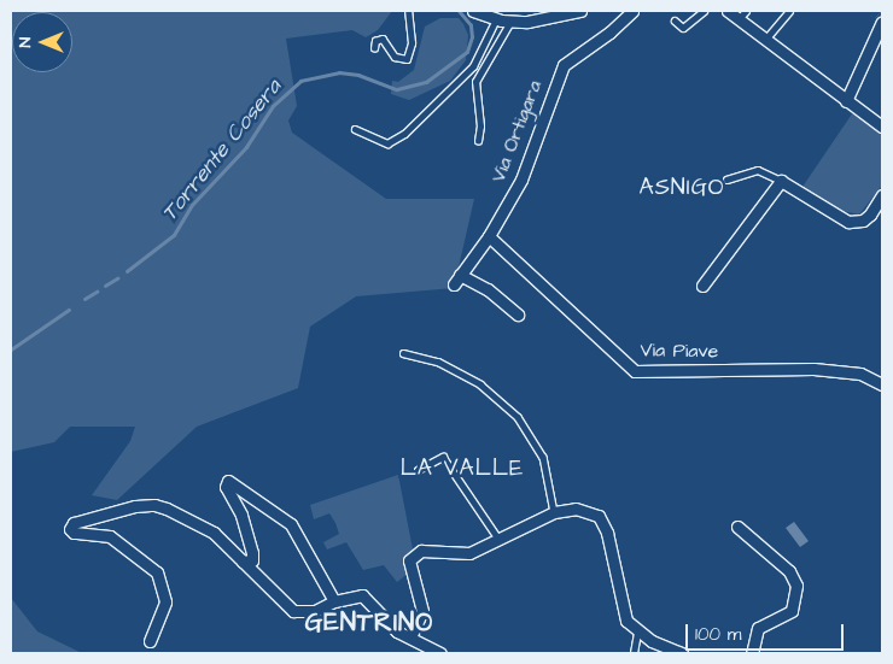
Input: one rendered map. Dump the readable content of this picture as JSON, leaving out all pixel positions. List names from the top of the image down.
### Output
{
  "streets": {
    "street": ["Via Ortigara", "Via Piave"]
  },
  "crossings": [
    ["Via Ortigara", "Via Piave"]
  ],
  "districts": ["ASNIGO", "LA VALLE", "GENTRINO"],
  "water": ["Torrente Cosera"],
  "scale_bar": "100 m",
  "north": "left"
}
